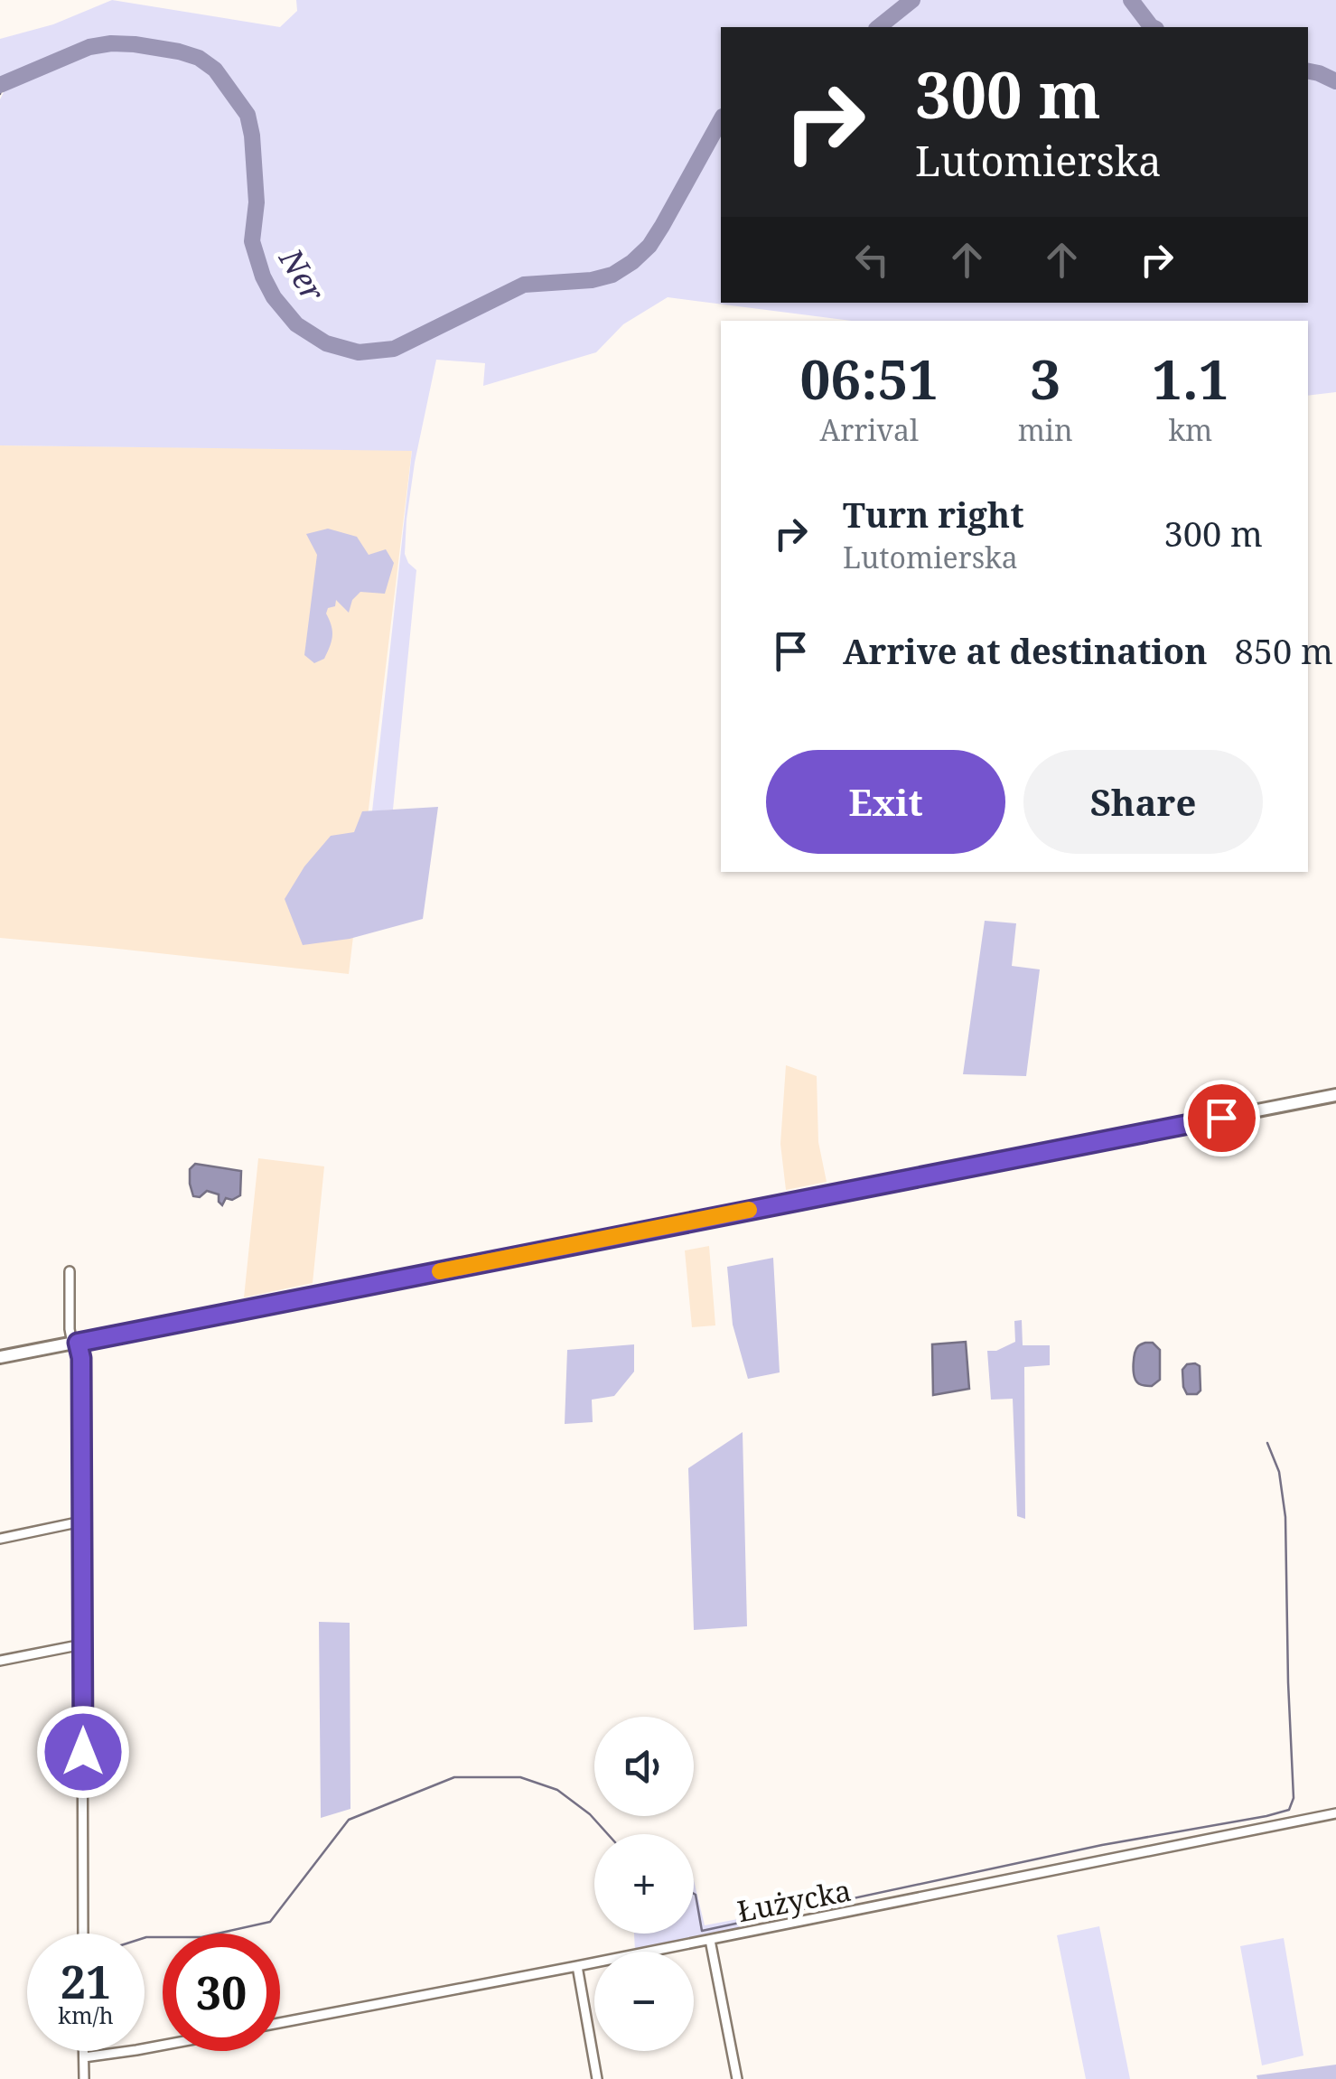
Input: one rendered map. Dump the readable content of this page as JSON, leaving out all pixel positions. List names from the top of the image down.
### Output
{
  "streets": {
    "street": ["Łużycka"]
  },
  "water": ["Ner"],
  "page": {
    "turn": ["300 m", "Lutomierska"],
    "eta": [
      "06:51",
      "Arrival",
      "3",
      "min",
      "1.1",
      "km"
    ],
    "list": [
      {
        "name": "Turn right",
        "note": "Lutomierska",
        "value": "300 m"
      },
      {
        "name": "Arrive at destination",
        "value": "850 m"
      }
    ],
    "buttons": ["Exit", "Share"],
    "map_buttons": ["+", "−"],
    "speed": "21 km/h",
    "limit": "30"
  }
}
